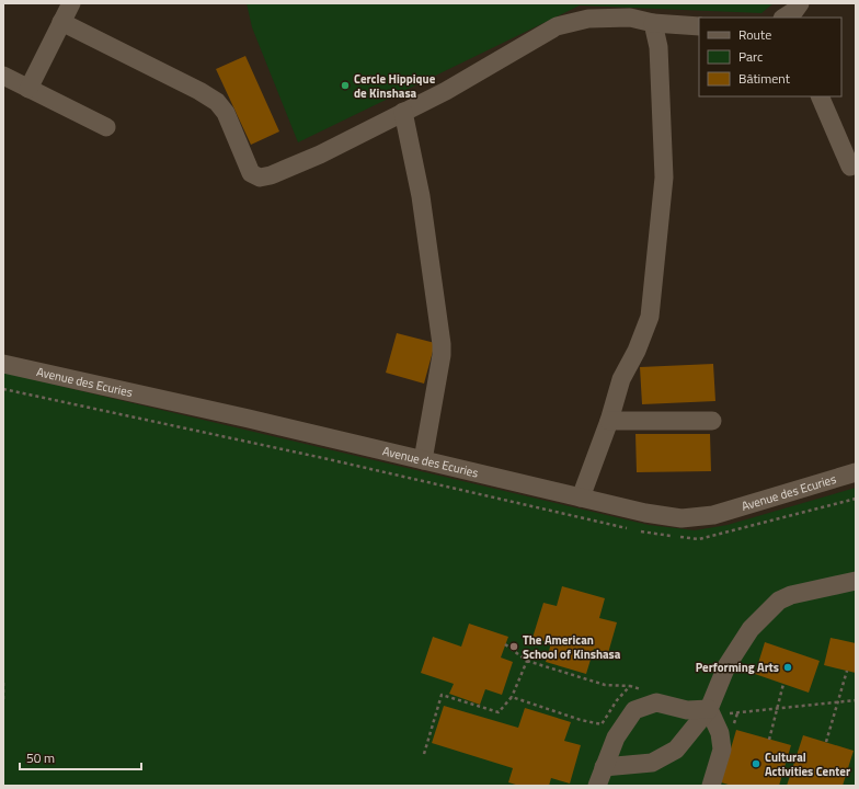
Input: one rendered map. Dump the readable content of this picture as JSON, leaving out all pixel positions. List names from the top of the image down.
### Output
{
  "streets": {
    "street": ["Avenue des Ecuries"]
  },
  "places": [
    "Cercle Hippique de Kinshasa",
    "The American School of Kinshasa",
    "Performing Arts",
    "Cultural Activities Center"
  ],
  "legend": ["Route", "Parc", "Bâtiment"],
  "scale_bar": "50 m"
}
